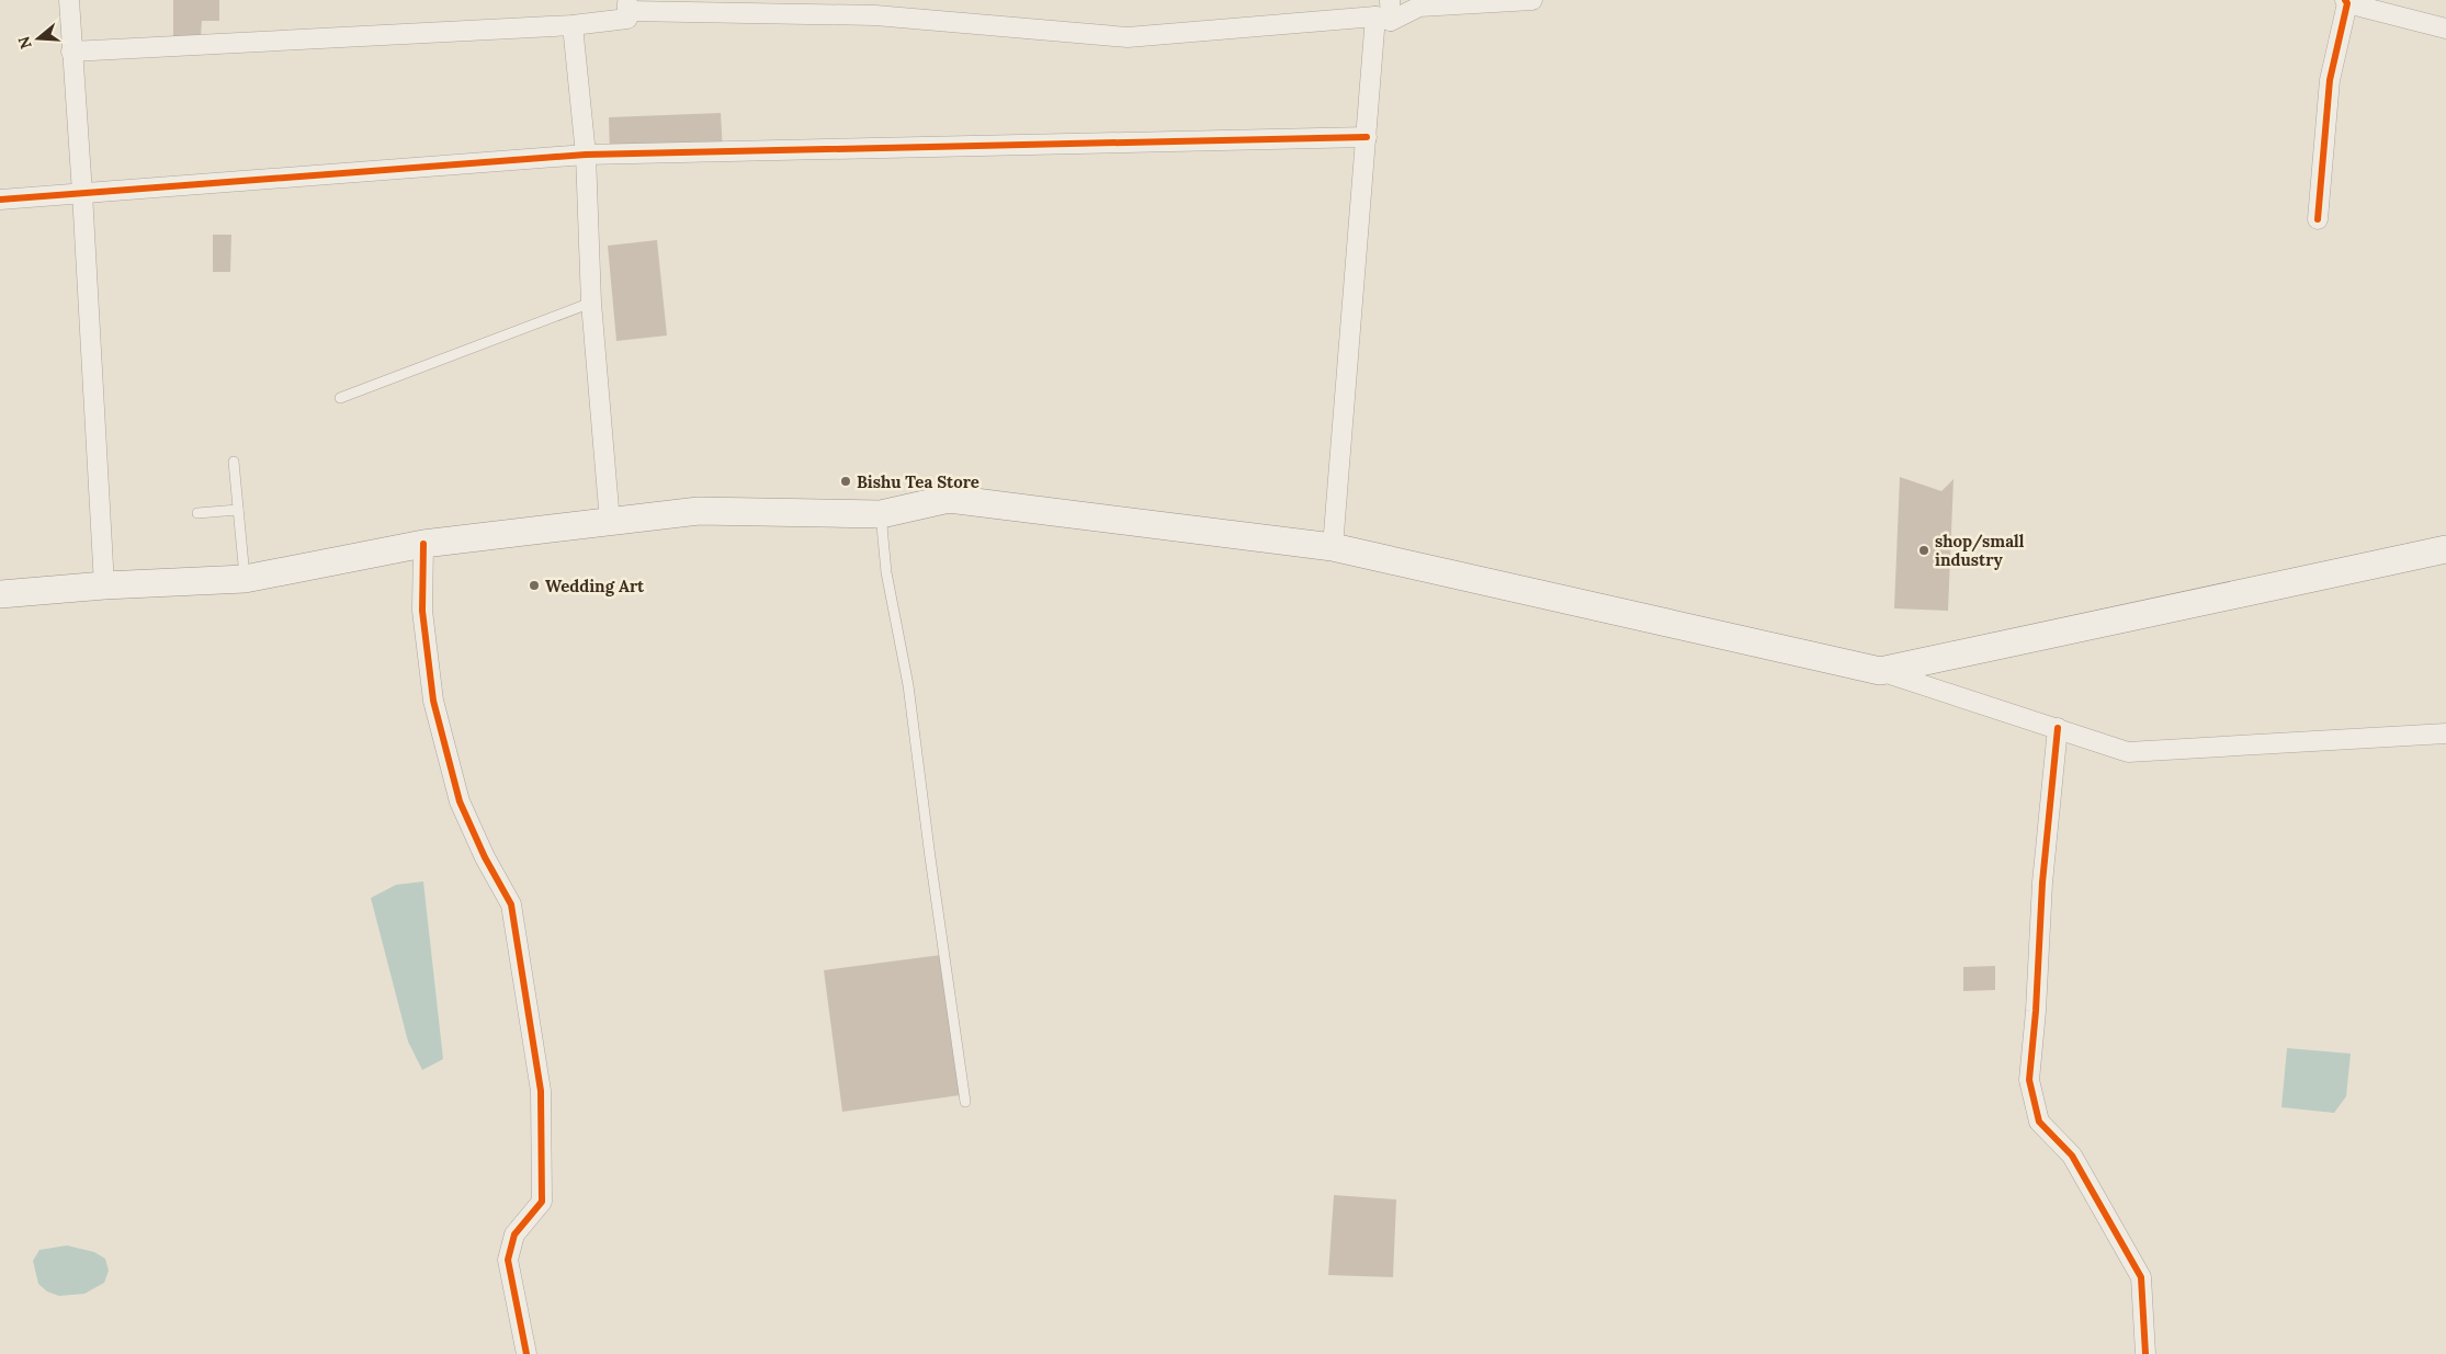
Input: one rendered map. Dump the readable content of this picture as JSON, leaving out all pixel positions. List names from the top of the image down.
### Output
{
  "places": ["Bishu Tea Store", "shop/small industry", "Wedding Art"],
  "north": "left"
}
